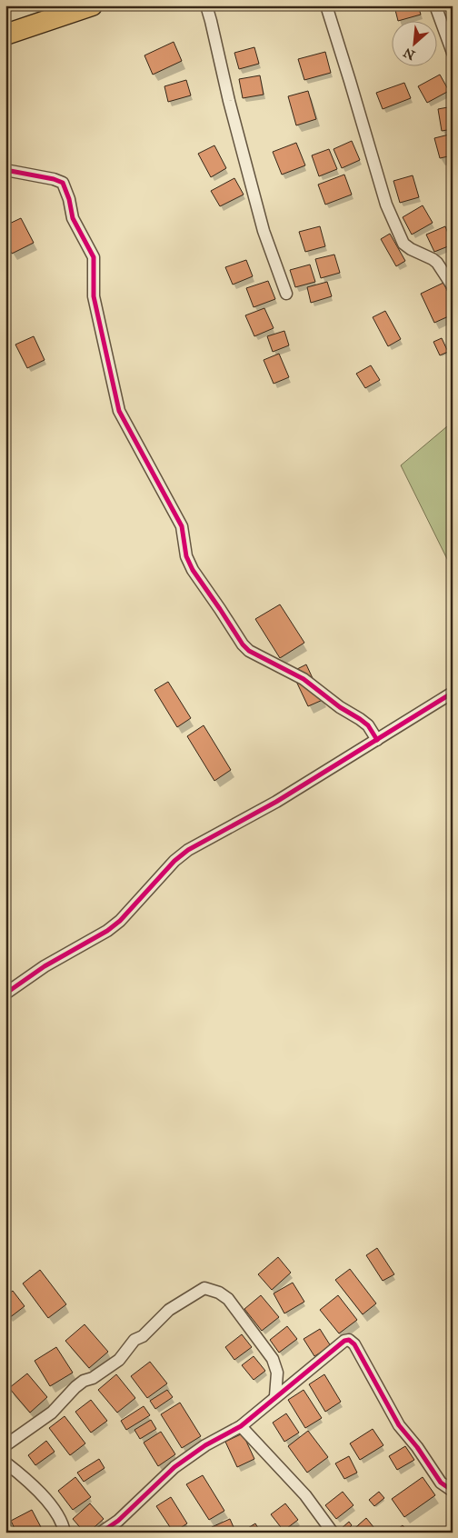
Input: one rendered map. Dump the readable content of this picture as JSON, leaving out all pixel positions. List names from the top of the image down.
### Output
{
  "north": "bottom left"
}
